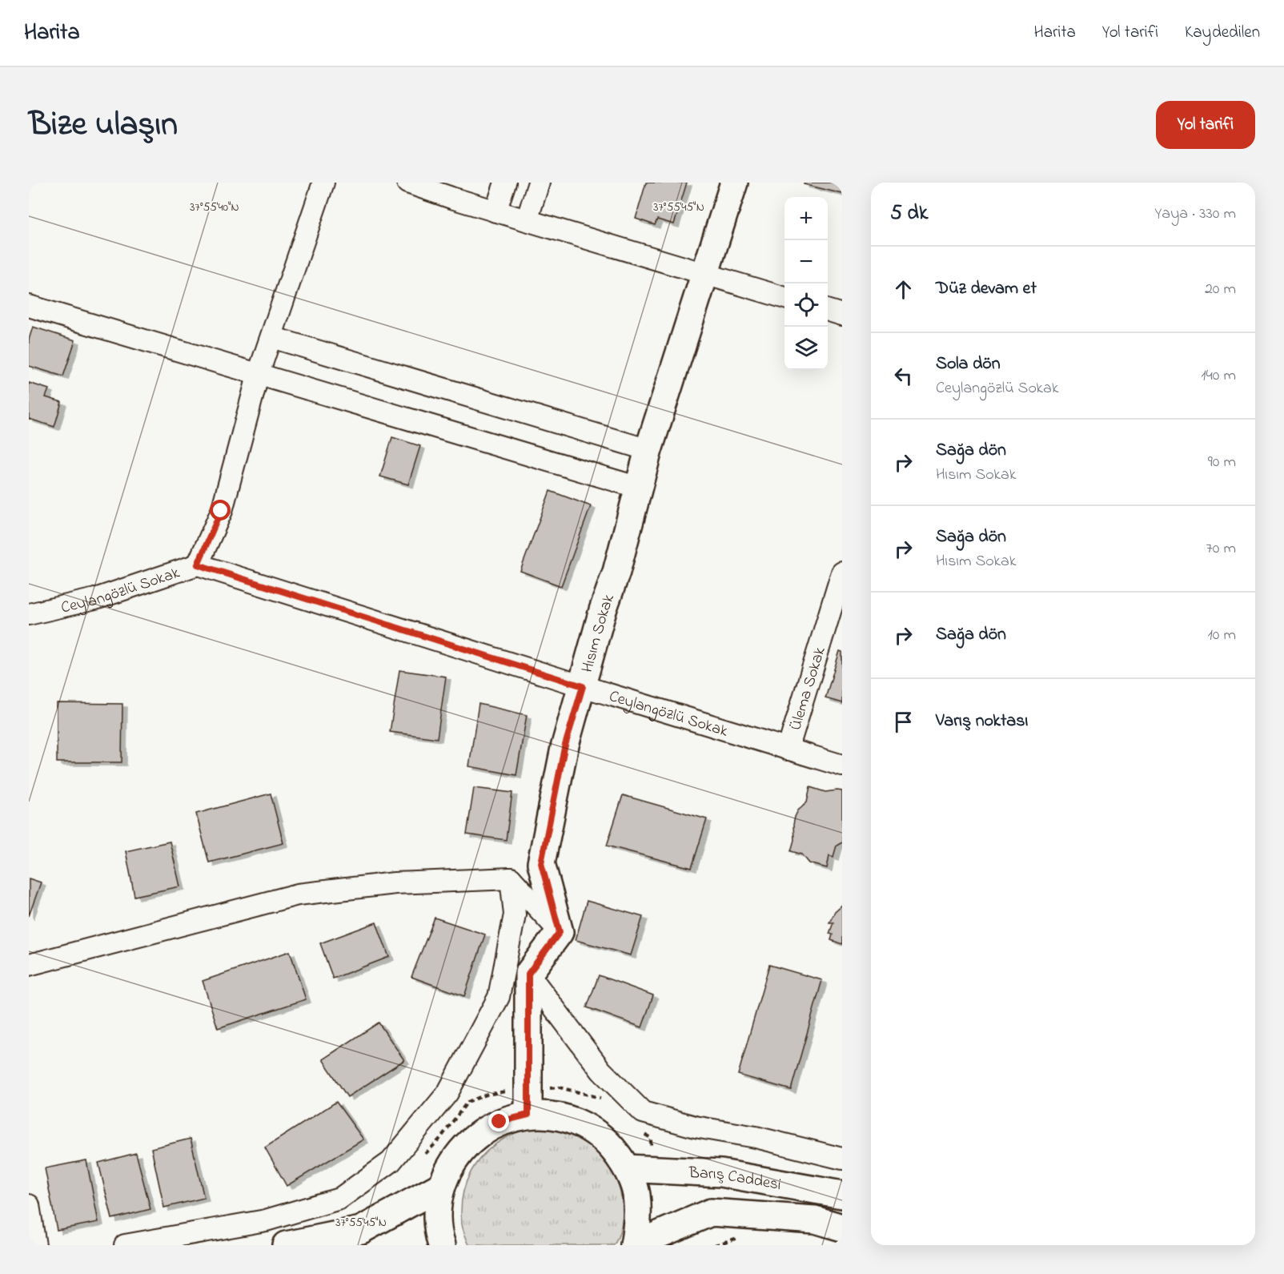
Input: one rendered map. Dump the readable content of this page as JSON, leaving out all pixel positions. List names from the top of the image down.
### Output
{
  "streets": {
    "street": [
      "Ceylangözlü Sokak",
      "Hısım Sokak",
      "Ülema Sokak",
      "Barış Caddesi"
    ]
  },
  "crossings": [
    ["Ceylangözlü Sokak", "Hısım Sokak"],
    ["Ceylangözlü Sokak", "Ülema Sokak"]
  ],
  "page": {
    "header": "Harita",
    "nav": ["Harita", "Yol tarifi", "Kaydedilen"],
    "title": "Bize ulaşın",
    "buttons": "Yol tarifi",
    "heading": ["5 dk", "Yaya · 330 m"],
    "map_buttons": ["+", "−"],
    "list": [
      ["Düz devam et", "20 m"],
      ["Sola dön", "Ceylangözlü Sokak", "140 m"],
      ["Sağa dön", "Hısım Sokak", "90 m"],
      ["Sağa dön", "Hısım Sokak", "70 m"],
      ["Sağa dön", "10 m"],
      "Varış noktası"
    ]
  },
  "coordinates": ["37°55'40\"N", "37°55'45\"N"]
}
